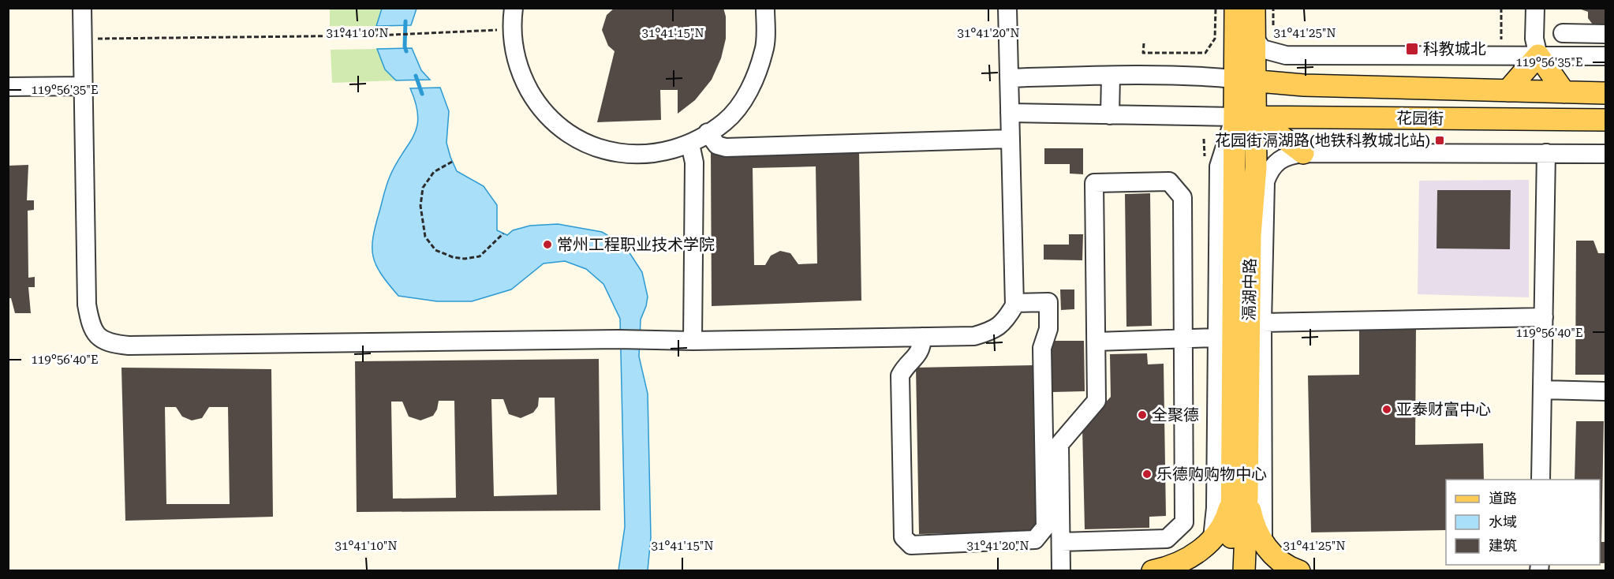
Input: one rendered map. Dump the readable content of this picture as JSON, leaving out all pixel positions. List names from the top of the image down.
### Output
{
  "streets": {
    "main road": ["花园街", "滆湖中路"]
  },
  "crossings": [
    ["花园街", "滆湖中路"]
  ],
  "places": {
    "transit": ["科教城北", "花园街滆湖路(地铁科教城北站)"],
    "other": [
      "常州工程职业技术学院",
      "亚泰财富中心",
      "全聚德",
      "乐德购购物中心"
    ]
  },
  "legend": ["道路", "水域", "建筑"],
  "coordinates": [
    "31°41'10\"N",
    "31°41'15\"N",
    "31°41'20\"N",
    "31°41'25\"N",
    "119°56'35\"E",
    "119°56'40\"E"
  ]
}
